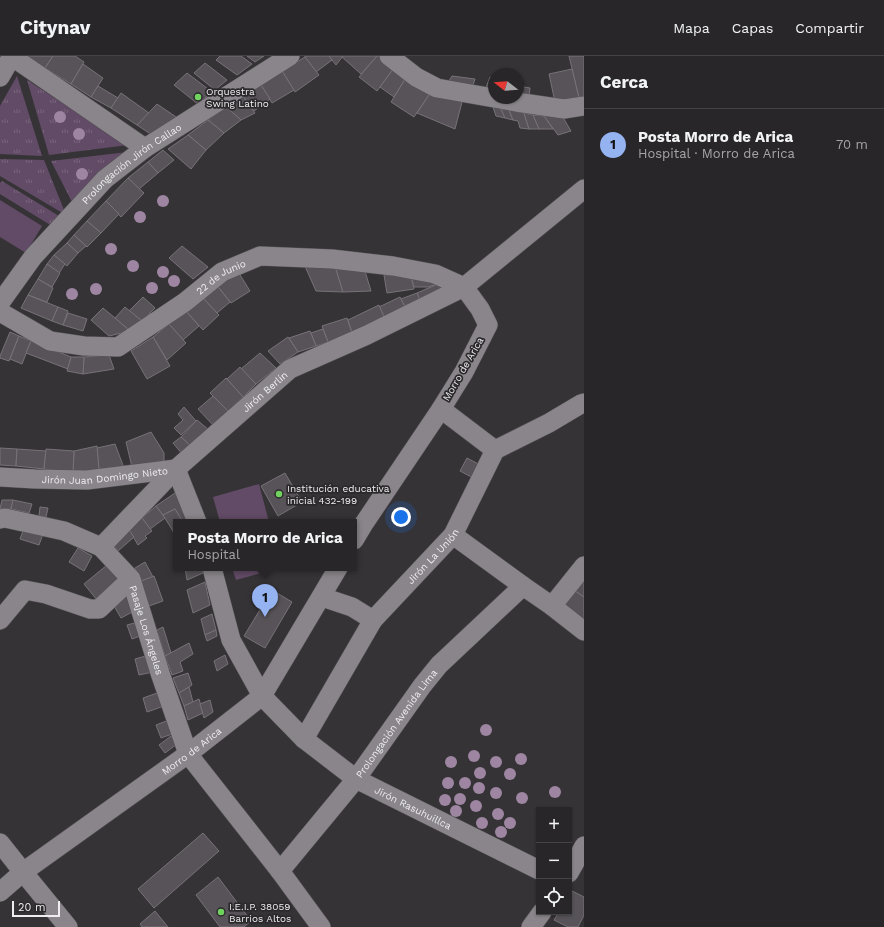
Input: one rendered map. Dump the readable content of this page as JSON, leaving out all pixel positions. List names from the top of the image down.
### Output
{
  "streets": {
    "street": [
      "Prolongación Jirón Callao",
      "22 de Junio",
      "Morro de Arica",
      "Jirón Berlín",
      "Jirón Juan Domingo Nieto",
      "Jirón La Unión",
      "Pasaje Los Ángeles",
      "Prolongación Avenida Lima",
      "Jirón Rasuhuillca"
    ]
  },
  "crossings": [
    ["22 de Junio", "Morro de Arica"],
    ["22 de Junio", "Jirón Berlín"],
    ["Morro de Arica", "Jirón Berlín"],
    ["Morro de Arica", "Pasaje Los Ángeles"],
    ["Morro de Arica", "Jirón Rasuhuillca"],
    ["Jirón Berlín", "Jirón Juan Domingo Nieto"],
    ["Jirón Berlín", "Pasaje Los Ángeles"],
    ["Jirón La Unión", "Jirón Rasuhuillca"],
    ["Pasaje Los Ángeles", "Prolongación Avenida Lima"],
    ["Prolongación Avenida Lima", "Jirón Rasuhuillca"]
  ],
  "places": ["Orquestra Swing Latino", "Institución educativa inicial 432-199", "I.E.I.P. 38059 Barrios Altos"],
  "scale_bar": "20 m",
  "north": "left",
  "page": {
    "header": "Citynav",
    "nav": ["Mapa", "Capas", "Compartir"],
    "heading": "Cerca",
    "list": [
      {
        "mark": "1",
        "name": "Posta Morro de Arica",
        "note": "Hospital · Morro de Arica",
        "value": "70 m"
      }
    ],
    "popup": ["Posta Morro de Arica", "Hospital"],
    "pins": "1",
    "map_buttons": ["+", "−"],
    "scale": "20 m"
  }
}
